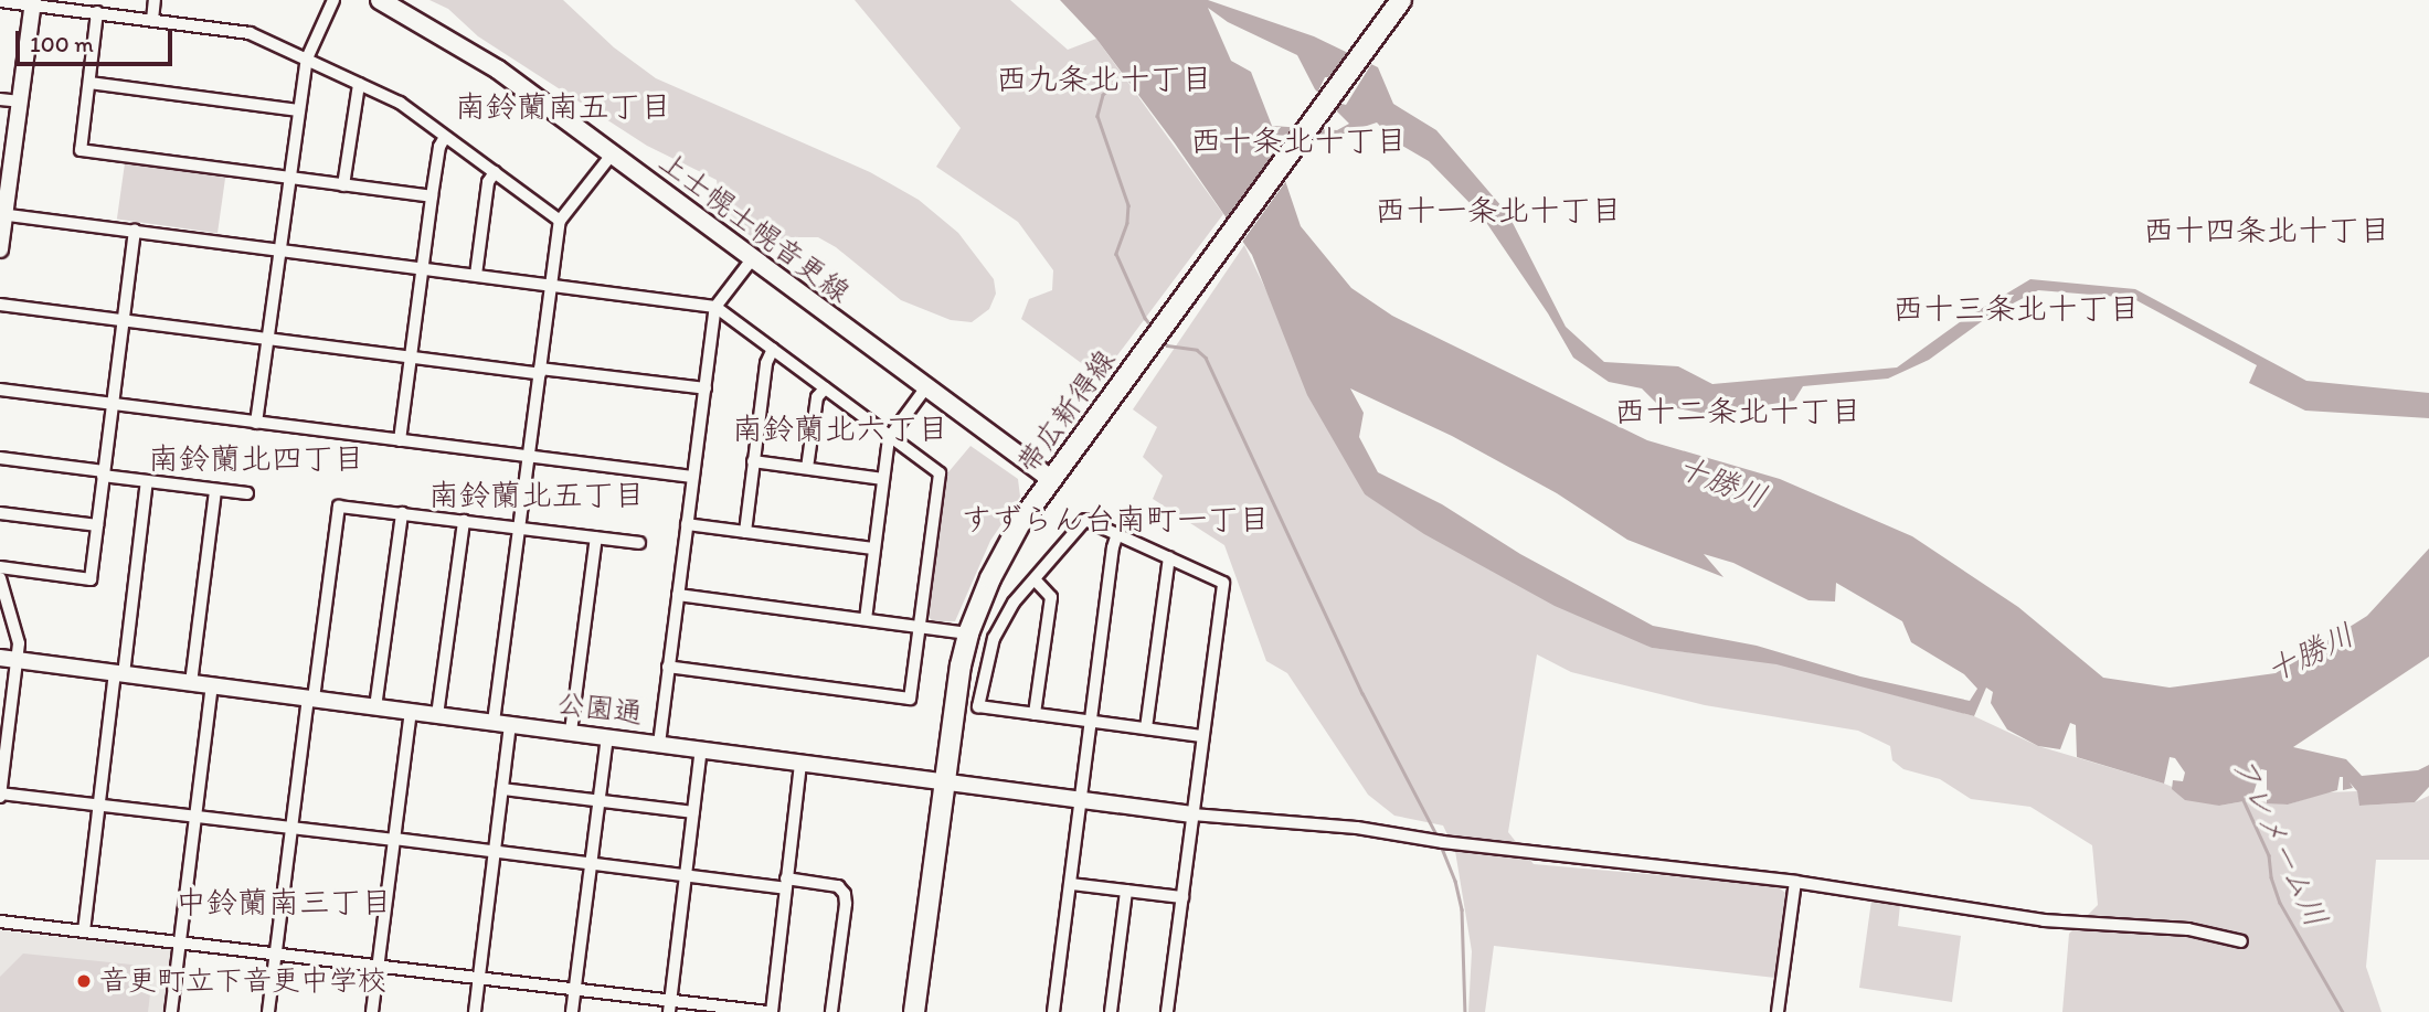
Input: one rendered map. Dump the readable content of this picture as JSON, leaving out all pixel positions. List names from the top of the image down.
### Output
{
  "streets": {
    "main road": ["上士幌士幌音更線", "帯広新得線"],
    "street": ["公園通"]
  },
  "crossings": [
    ["上士幌士幌音更線", "帯広新得線"],
    ["帯広新得線", "公園通"]
  ],
  "districts": [
    "西九条北十丁目",
    "南鈴蘭南五丁目",
    "西十条北十丁目",
    "西十一条北十丁目",
    "西十四条北十丁目",
    "西十三条北十丁目",
    "西十二条北十丁目",
    "南鈴蘭北六丁目",
    "南鈴蘭北四丁目",
    "南鈴蘭北五丁目",
    "すずらん台南町一丁目",
    "中鈴蘭南三丁目"
  ],
  "water": ["十勝川", "フレメーム川"],
  "places": ["音更町立下音更中学校"],
  "scale_bar": "100 m"
}
